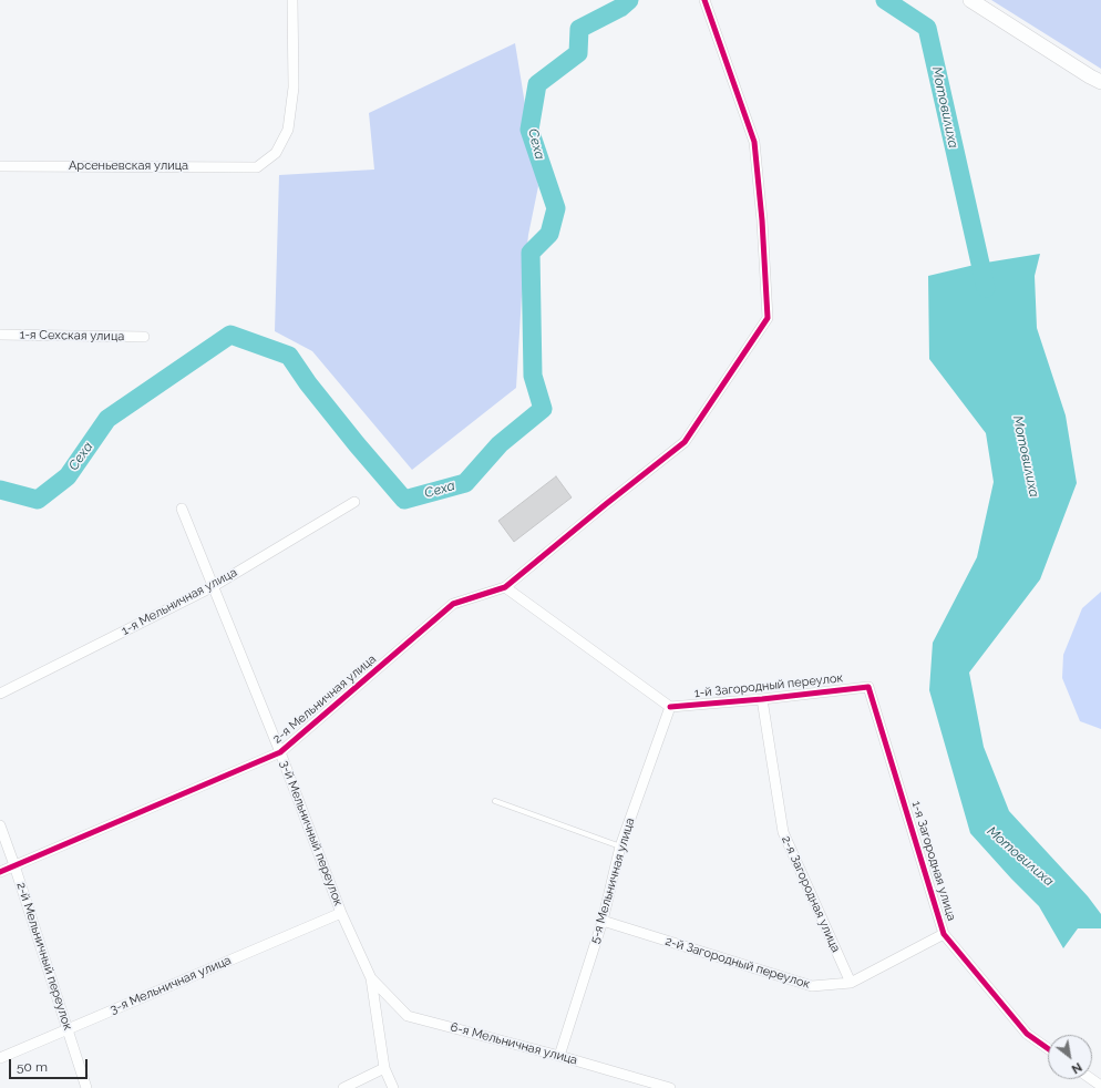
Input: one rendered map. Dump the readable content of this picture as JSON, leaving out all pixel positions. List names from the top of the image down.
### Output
{
  "streets": {
    "street": [
      "Арсеньевская улица",
      "1-я Сехская улица",
      "1-я Мельничная улица",
      "1-й Загородный переулок",
      "2-я Мельничная улица",
      "3-й Мельничный переулок",
      "1-я Загородная улица",
      "5-я Мельничная улица",
      "2-я Загородная улица",
      "2-й Мельничный переулок",
      "2-й Загородный переулок",
      "3-я Мельничная улица",
      "6-я Мельничная улица"
    ]
  },
  "crossings": [
    ["1-я Мельничная улица", "3-й Мельничный переулок"],
    ["1-й Загородный переулок", "1-я Загородная улица"],
    ["1-й Загородный переулок", "5-я Мельничная улица"],
    ["1-й Загородный переулок", "2-я Загородная улица"],
    ["2-я Мельничная улица", "3-й Мельничный переулок"],
    ["2-я Мельничная улица", "2-й Мельничный переулок"],
    ["3-й Мельничный переулок", "3-я Мельничная улица"],
    ["3-й Мельничный переулок", "6-я Мельничная улица"],
    ["1-я Загородная улица", "2-й Загородный переулок"],
    ["5-я Мельничная улица", "2-й Загородный переулок"],
    ["5-я Мельничная улица", "6-я Мельничная улица"],
    ["2-я Загородная улица", "2-й Загородный переулок"],
    ["2-й Мельничный переулок", "3-я Мельничная улица"]
  ],
  "water": ["Мотовилиха", "Сеха"],
  "scale_bar": "50 m",
  "north": "bottom right"
}
